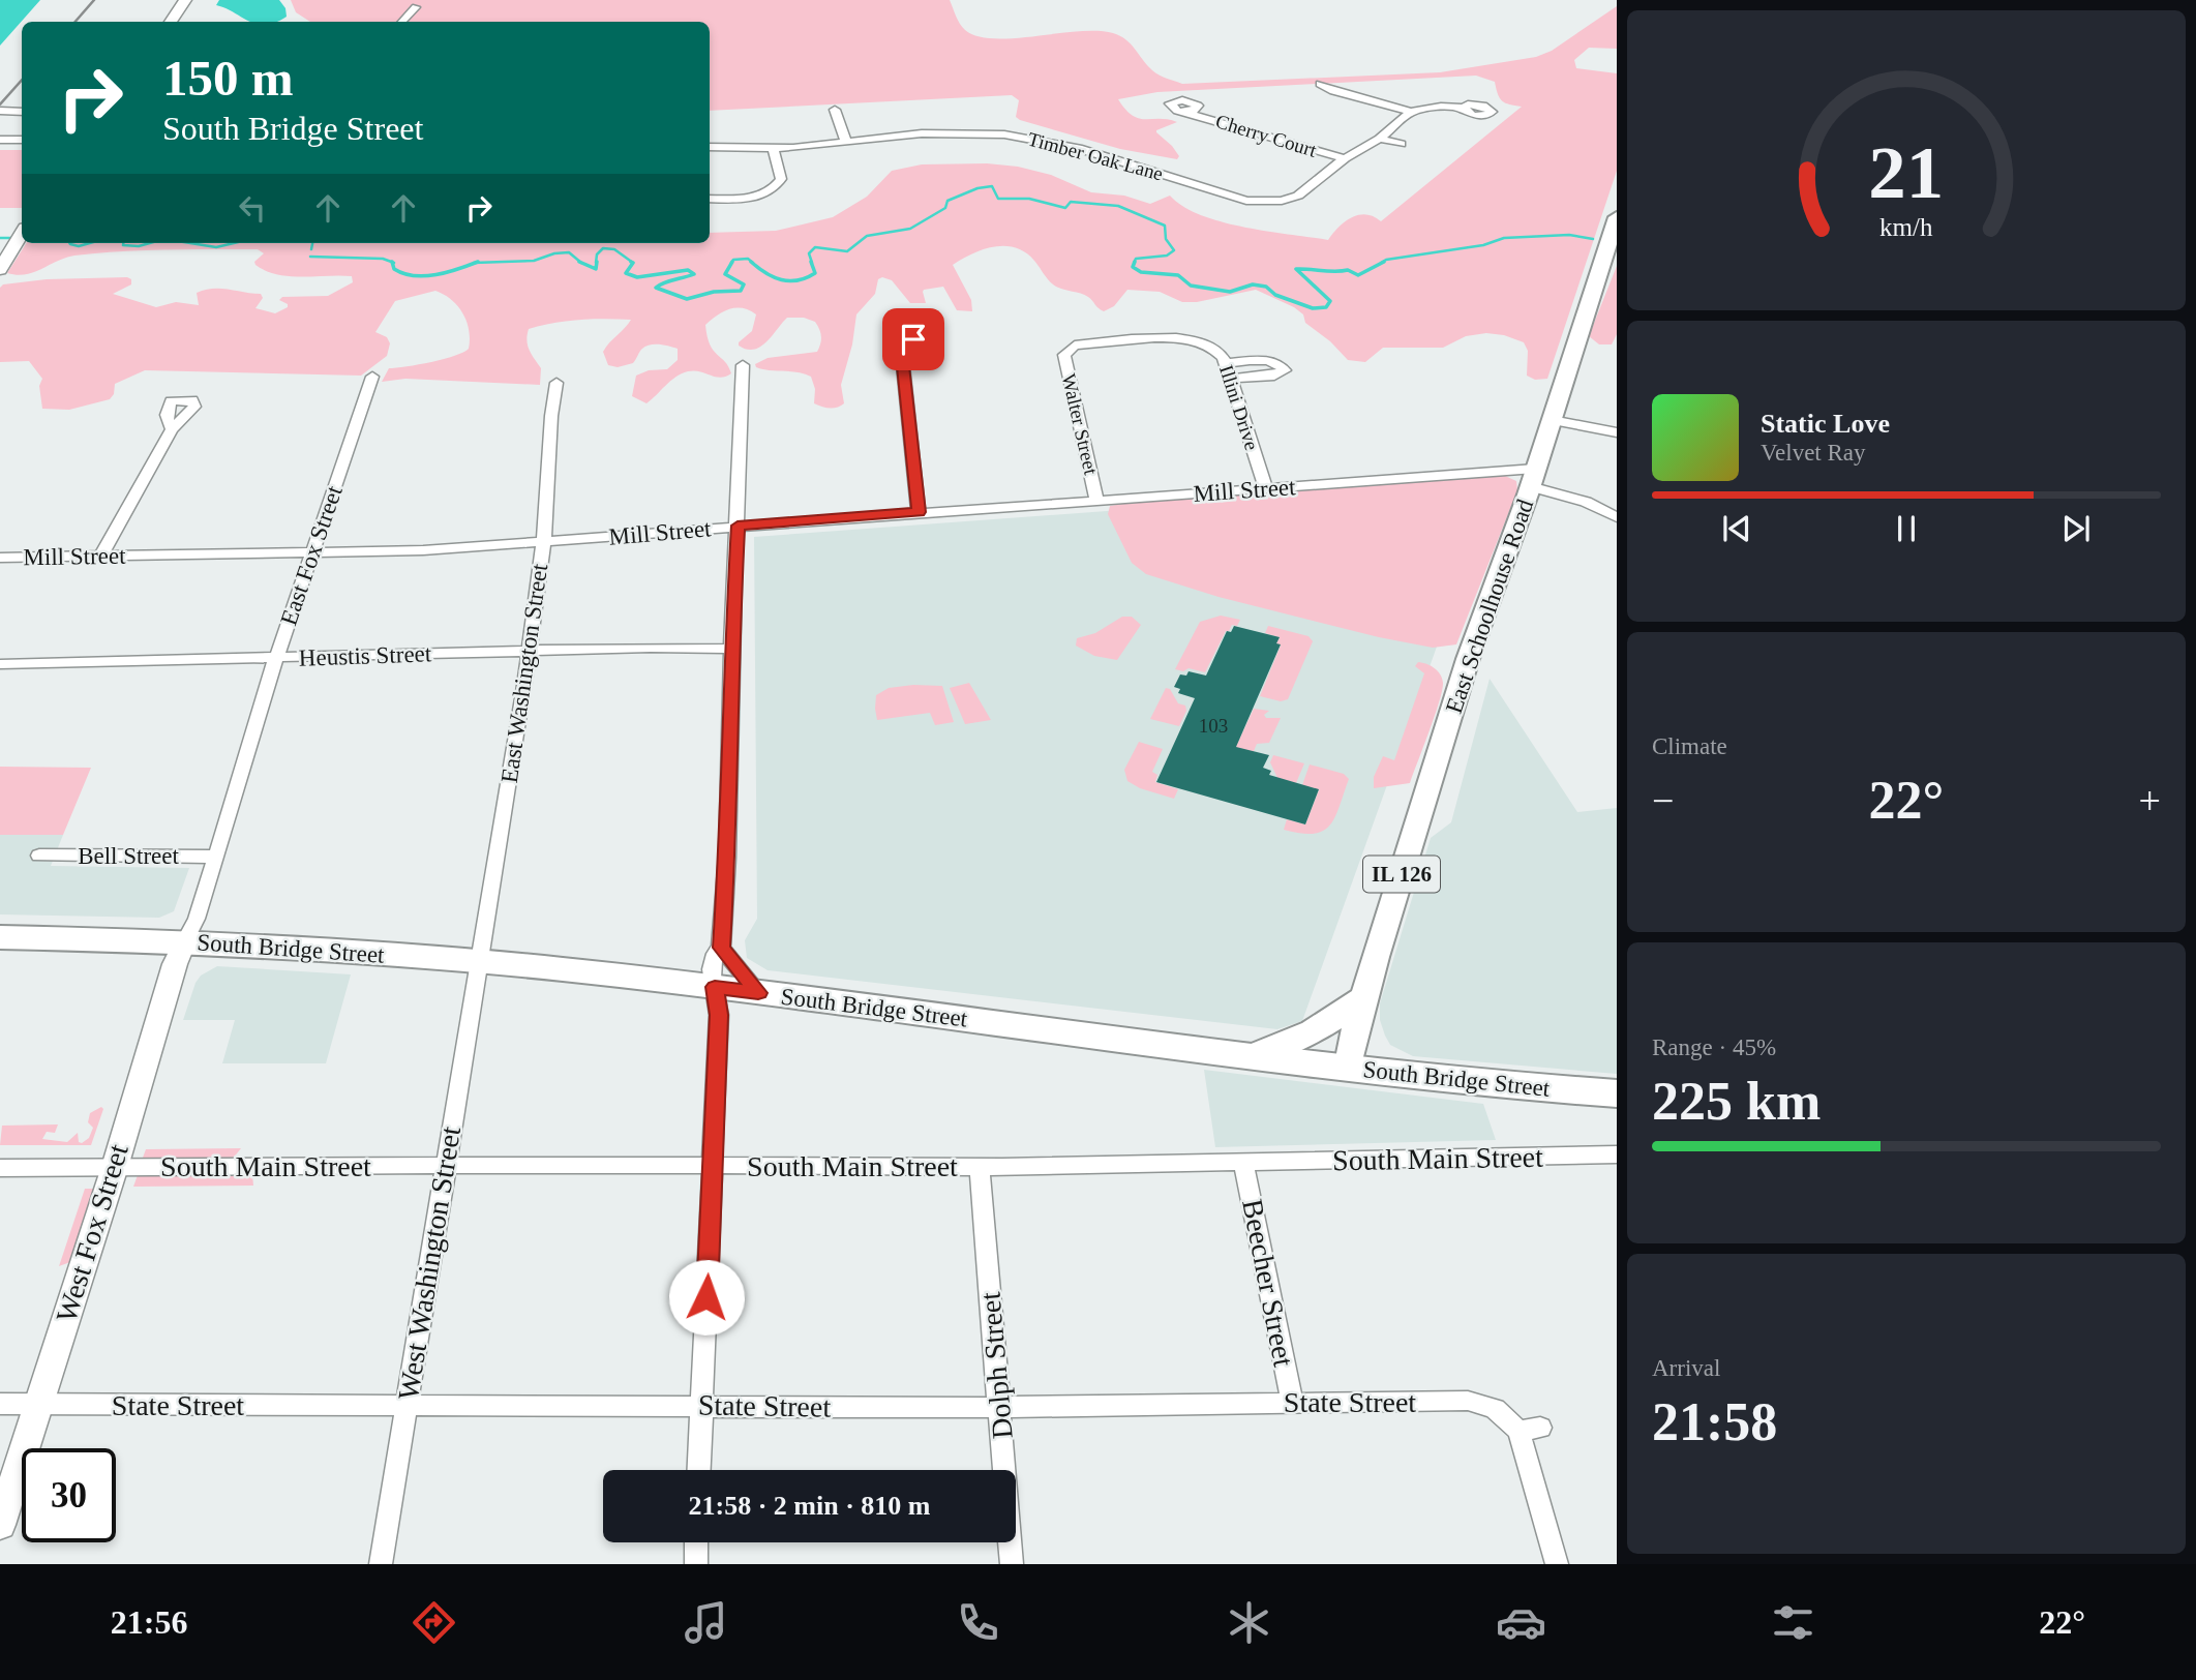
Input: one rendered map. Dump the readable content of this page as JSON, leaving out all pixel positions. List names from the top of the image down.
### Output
{
  "streets": {
    "highway": ["South Bridge Street"],
    "main road": ["East Schoolhouse Road", "IL 126"],
    "street": [
      "Cherry Court",
      "Timber Oak Lane",
      "Illini Drive",
      "Walter Street",
      "Mill Street",
      "East Fox Street",
      "Heustis Street",
      "East Washington Street",
      "Bell Street",
      "South Main Street",
      "West Fox Street",
      "West Washington Street",
      "Beecher Street",
      "Dolph Street",
      "State Street"
    ]
  },
  "crossings": [
    ["Cherry Court", "Timber Oak Lane"],
    ["Illini Drive", "Walter Street"],
    ["Illini Drive", "Mill Street"],
    ["Walter Street", "Mill Street"],
    ["Mill Street", "East Fox Street"],
    ["Mill Street", "East Schoolhouse Road"],
    ["Mill Street", "East Washington Street"],
    ["East Fox Street", "Heustis Street"],
    ["East Fox Street", "Bell Street"],
    ["East Fox Street", "South Bridge Street"],
    ["East Fox Street", "West Fox Street"],
    ["East Schoolhouse Road", "South Bridge Street"],
    ["Heustis Street", "East Washington Street"],
    ["East Washington Street", "South Bridge Street"],
    ["East Washington Street", "West Washington Street"],
    ["South Bridge Street", "West Fox Street"],
    ["South Bridge Street", "West Washington Street"],
    ["South Main Street", "West Fox Street"],
    ["South Main Street", "West Washington Street"],
    ["South Main Street", "Beecher Street"],
    ["South Main Street", "Dolph Street"],
    ["West Fox Street", "State Street"],
    ["West Washington Street", "State Street"],
    ["Beecher Street", "State Street"],
    ["Dolph Street", "State Street"]
  ],
  "house_numbers": ["103"],
  "page": {
    "turn": ["150 m", "South Bridge Street"],
    "song": ["Static Love", "Velvet Ray"],
    "tile": [
      "Climate",
      ["Range · 45%", "225 km"],
      ["Arrival", "21:58"]
    ],
    "heat": ["−", "22°", "+"],
    "limit": "30",
    "trip": "21:58 · 2 min · 810 m",
    "tabs": ["21:56", "22°"],
    "gauge": ["21", "km/h"]
  }
}
